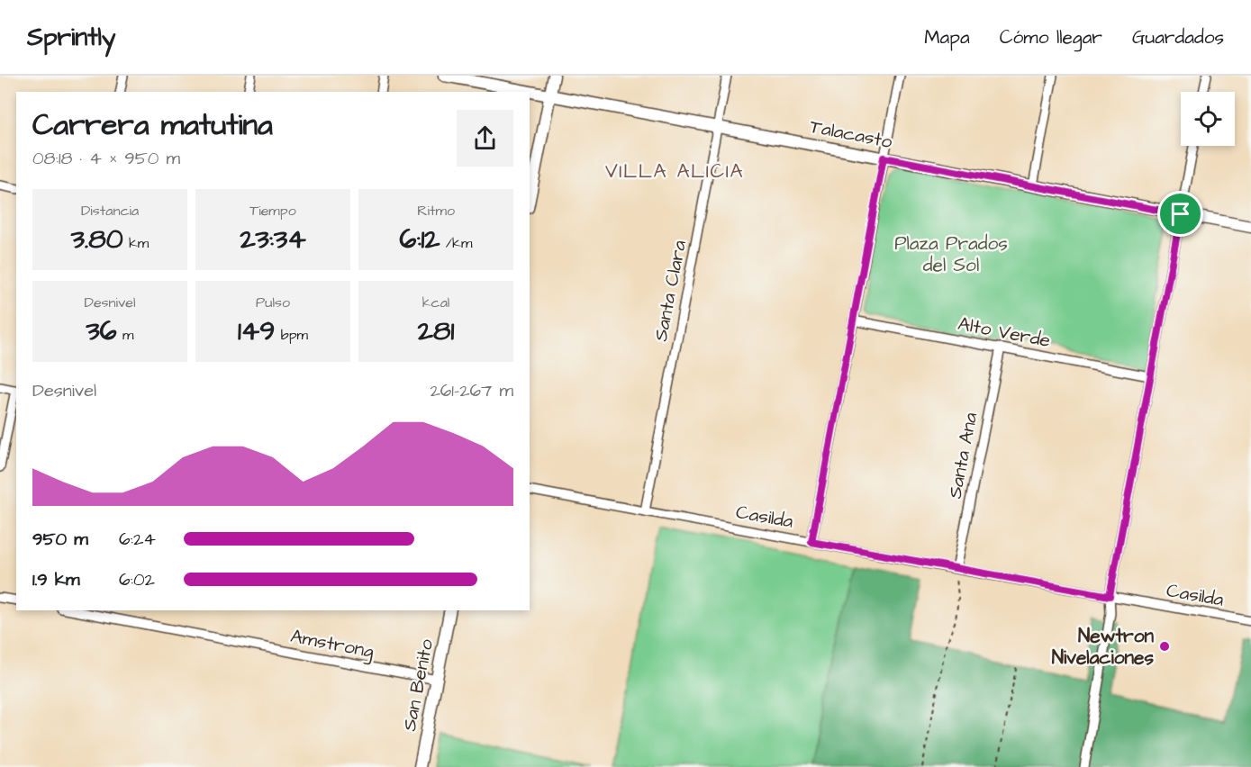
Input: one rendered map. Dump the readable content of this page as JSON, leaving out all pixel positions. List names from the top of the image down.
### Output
{
  "streets": {
    "street": [
      "Talacasto",
      "Santa Clara",
      "Alto Verde",
      "Santa Ana",
      "Casilda",
      "Amstrong",
      "San Benito"
    ]
  },
  "crossings": [
    ["Talacasto", "Santa Clara"],
    ["Santa Clara", "Casilda"],
    ["Alto Verde", "Santa Ana"],
    ["Santa Ana", "Casilda"],
    ["Amstrong", "San Benito"]
  ],
  "districts": ["VILLA ALICIA"],
  "parks": ["Plaza Prados del Sol"],
  "places": ["Newtron Nivelaciones"],
  "page": {
    "header": "Sprintly",
    "nav": ["Mapa", "Cómo llegar", "Guardados"],
    "heading": ["Carrera matutina", "08:18 · 4 × 950 m"],
    "stats": [
      ["Distancia", "3.80 km"],
      ["Tiempo", "23:34"],
      ["Ritmo", "6:12 /km"],
      ["Desnivel", "36 m"],
      ["Pulso", "149 bpm"],
      ["kcal", "281"]
    ],
    "chart": ["Desnivel", "261–267 m"],
    "list": [
      {
        "name": "950 m",
        "note": "6:24"
      },
      {
        "name": "1.9 km",
        "note": "6:02"
      }
    ]
  }
}
